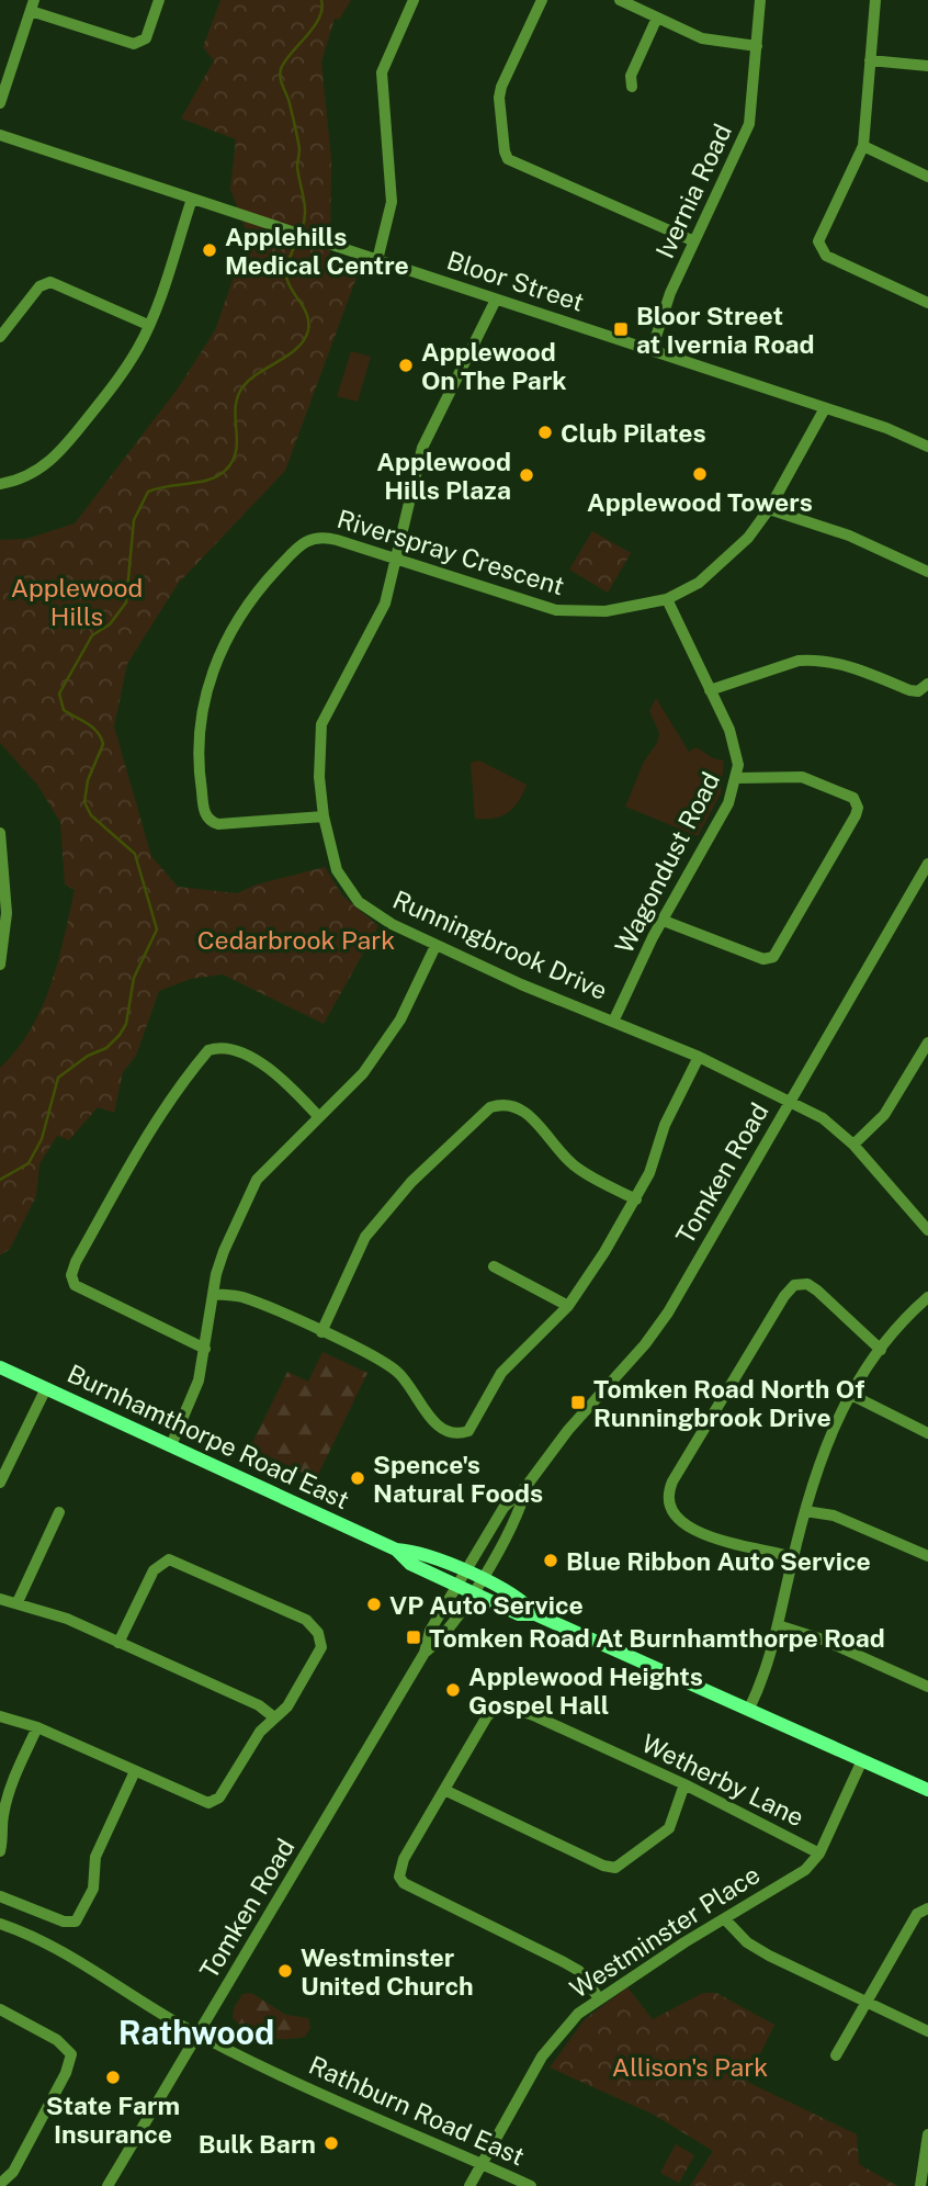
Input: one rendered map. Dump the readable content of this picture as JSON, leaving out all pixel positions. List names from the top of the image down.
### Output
{
  "streets": {
    "main road": ["Burnhamthorpe Road East"],
    "street": [
      "Ivernia Road",
      "Bloor Street",
      "Riverspray Crescent",
      "Wagondust Road",
      "Runningbrook Drive",
      "Tomken Road",
      "Wetherby Lane",
      "Westminster Place",
      "Rathburn Road East"
    ]
  },
  "crossings": [
    ["Ivernia Road", "Bloor Street"],
    ["Bloor Street", "Riverspray Crescent"],
    ["Bloor Street", "Runningbrook Drive"],
    ["Riverspray Crescent", "Wagondust Road"],
    ["Riverspray Crescent", "Runningbrook Drive"],
    ["Wagondust Road", "Runningbrook Drive"],
    ["Runningbrook Drive", "Tomken Road"],
    ["Tomken Road", "Burnhamthorpe Road East"],
    ["Tomken Road", "Rathburn Road East"],
    ["Burnhamthorpe Road East", "Westminster Place"],
    ["Wetherby Lane", "Westminster Place"],
    ["Westminster Place", "Rathburn Road East"]
  ],
  "districts": ["Rathwood"],
  "parks": ["Applewood Hills", "Cedarbrook Park", "Allison's Park"],
  "places": {
    "other": [
      "Applehills Medical Centre",
      "Applewood On The Park",
      "Club Pilates",
      "Applewood Towers",
      "Applewood Hills Plaza",
      "Spence's Natural Foods",
      "Blue Ribbon Auto Service",
      "VP Auto Service",
      "Applewood Heights Gospel Hall",
      "Westminster United Church",
      "State Farm Insurance",
      "Bulk Barn"
    ],
    "transit": ["Bloor Street at Ivernia Road", "Tomken Road North Of Runningbrook Drive", "Tomken Road At Burnhamthorpe Road"]
  }
}
